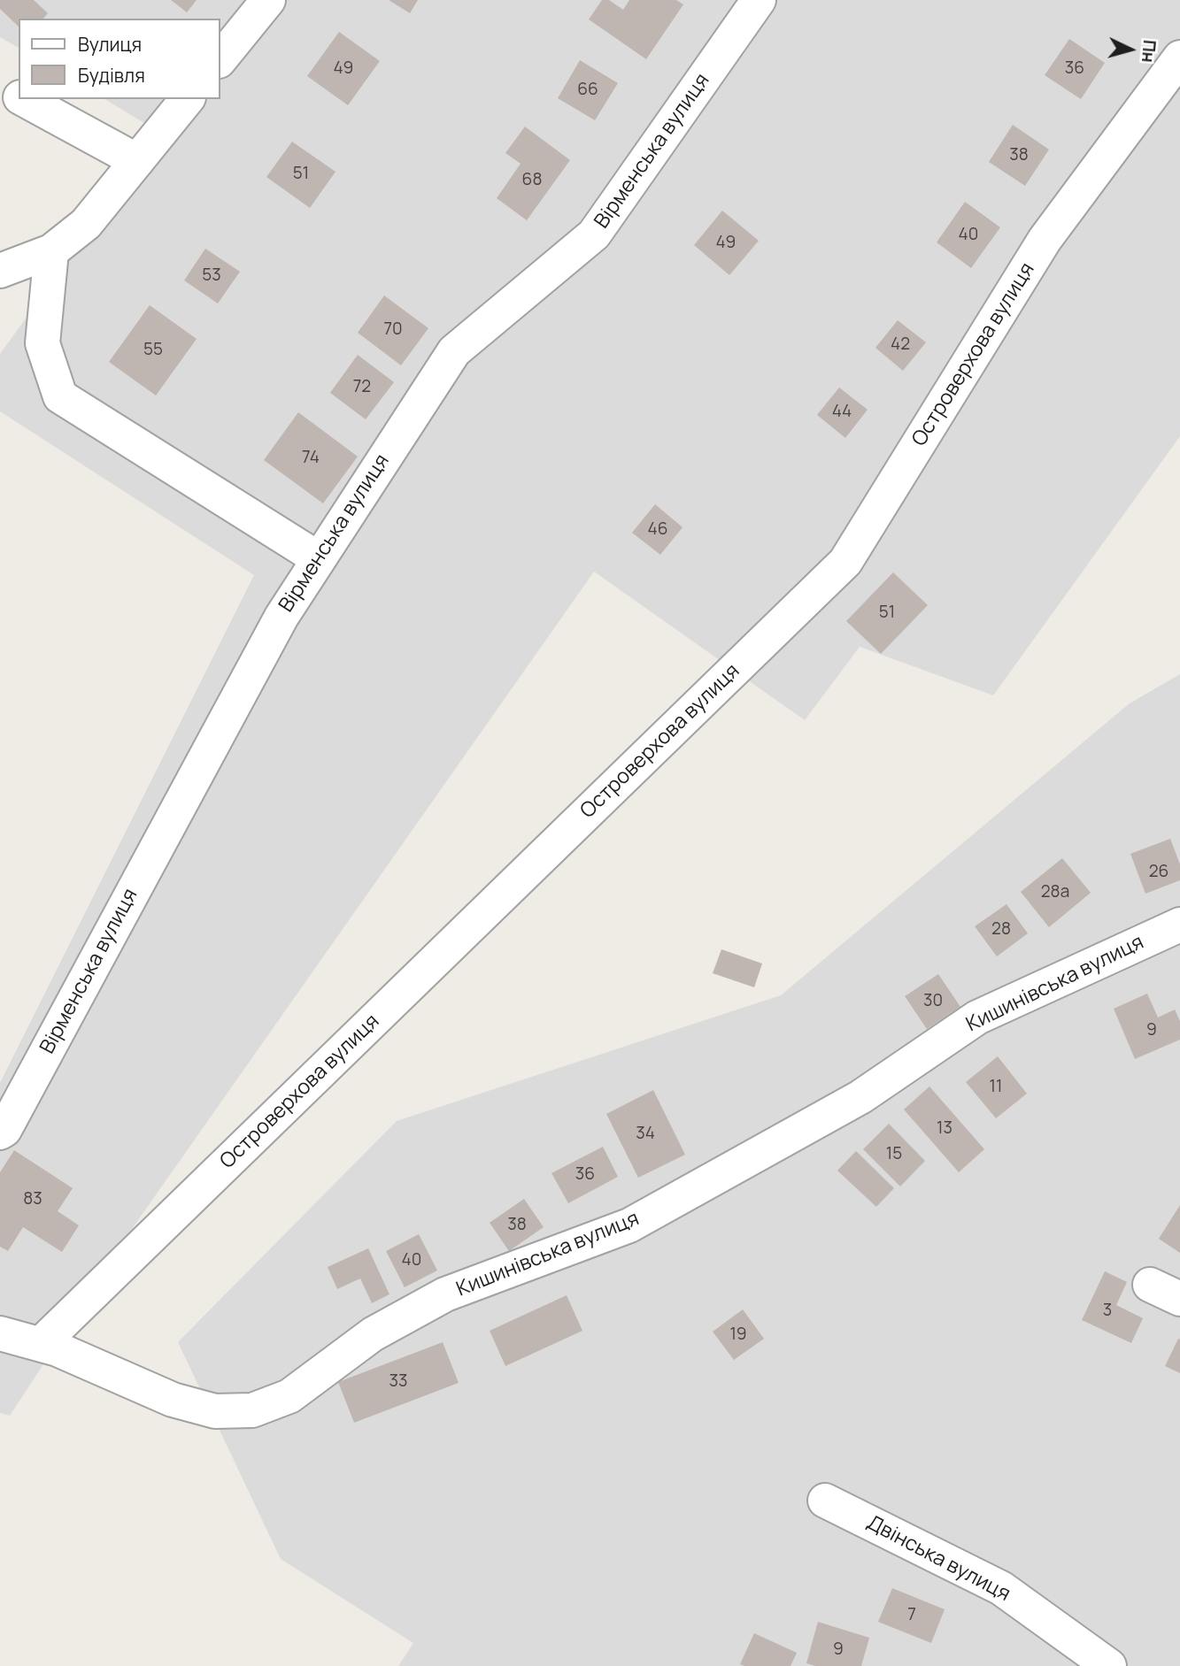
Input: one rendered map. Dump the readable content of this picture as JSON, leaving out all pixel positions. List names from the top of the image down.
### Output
{
  "streets": {
    "street": [
      "Вірменська вулиця",
      "Островерхова вулиця",
      "Кишинівська вулиця",
      "Двінська вулиця"
    ]
  },
  "crossings": [
    ["Островерхова вулиця", "Кишинівська вулиця"]
  ],
  "house_numbers": [
    "49",
    "36",
    "66",
    "38",
    "51",
    "68",
    "40",
    "49",
    "53",
    "70",
    "42",
    "55",
    "72",
    "44",
    "74",
    "46",
    "51",
    "26",
    "28а",
    "28",
    "30",
    "9",
    "11",
    "13",
    "34",
    "15",
    "36",
    "83",
    "38",
    "40",
    "3",
    "19",
    "33",
    "7",
    "9"
  ],
  "legend": ["Вулиця", "Будівля"],
  "north": "right"
}
